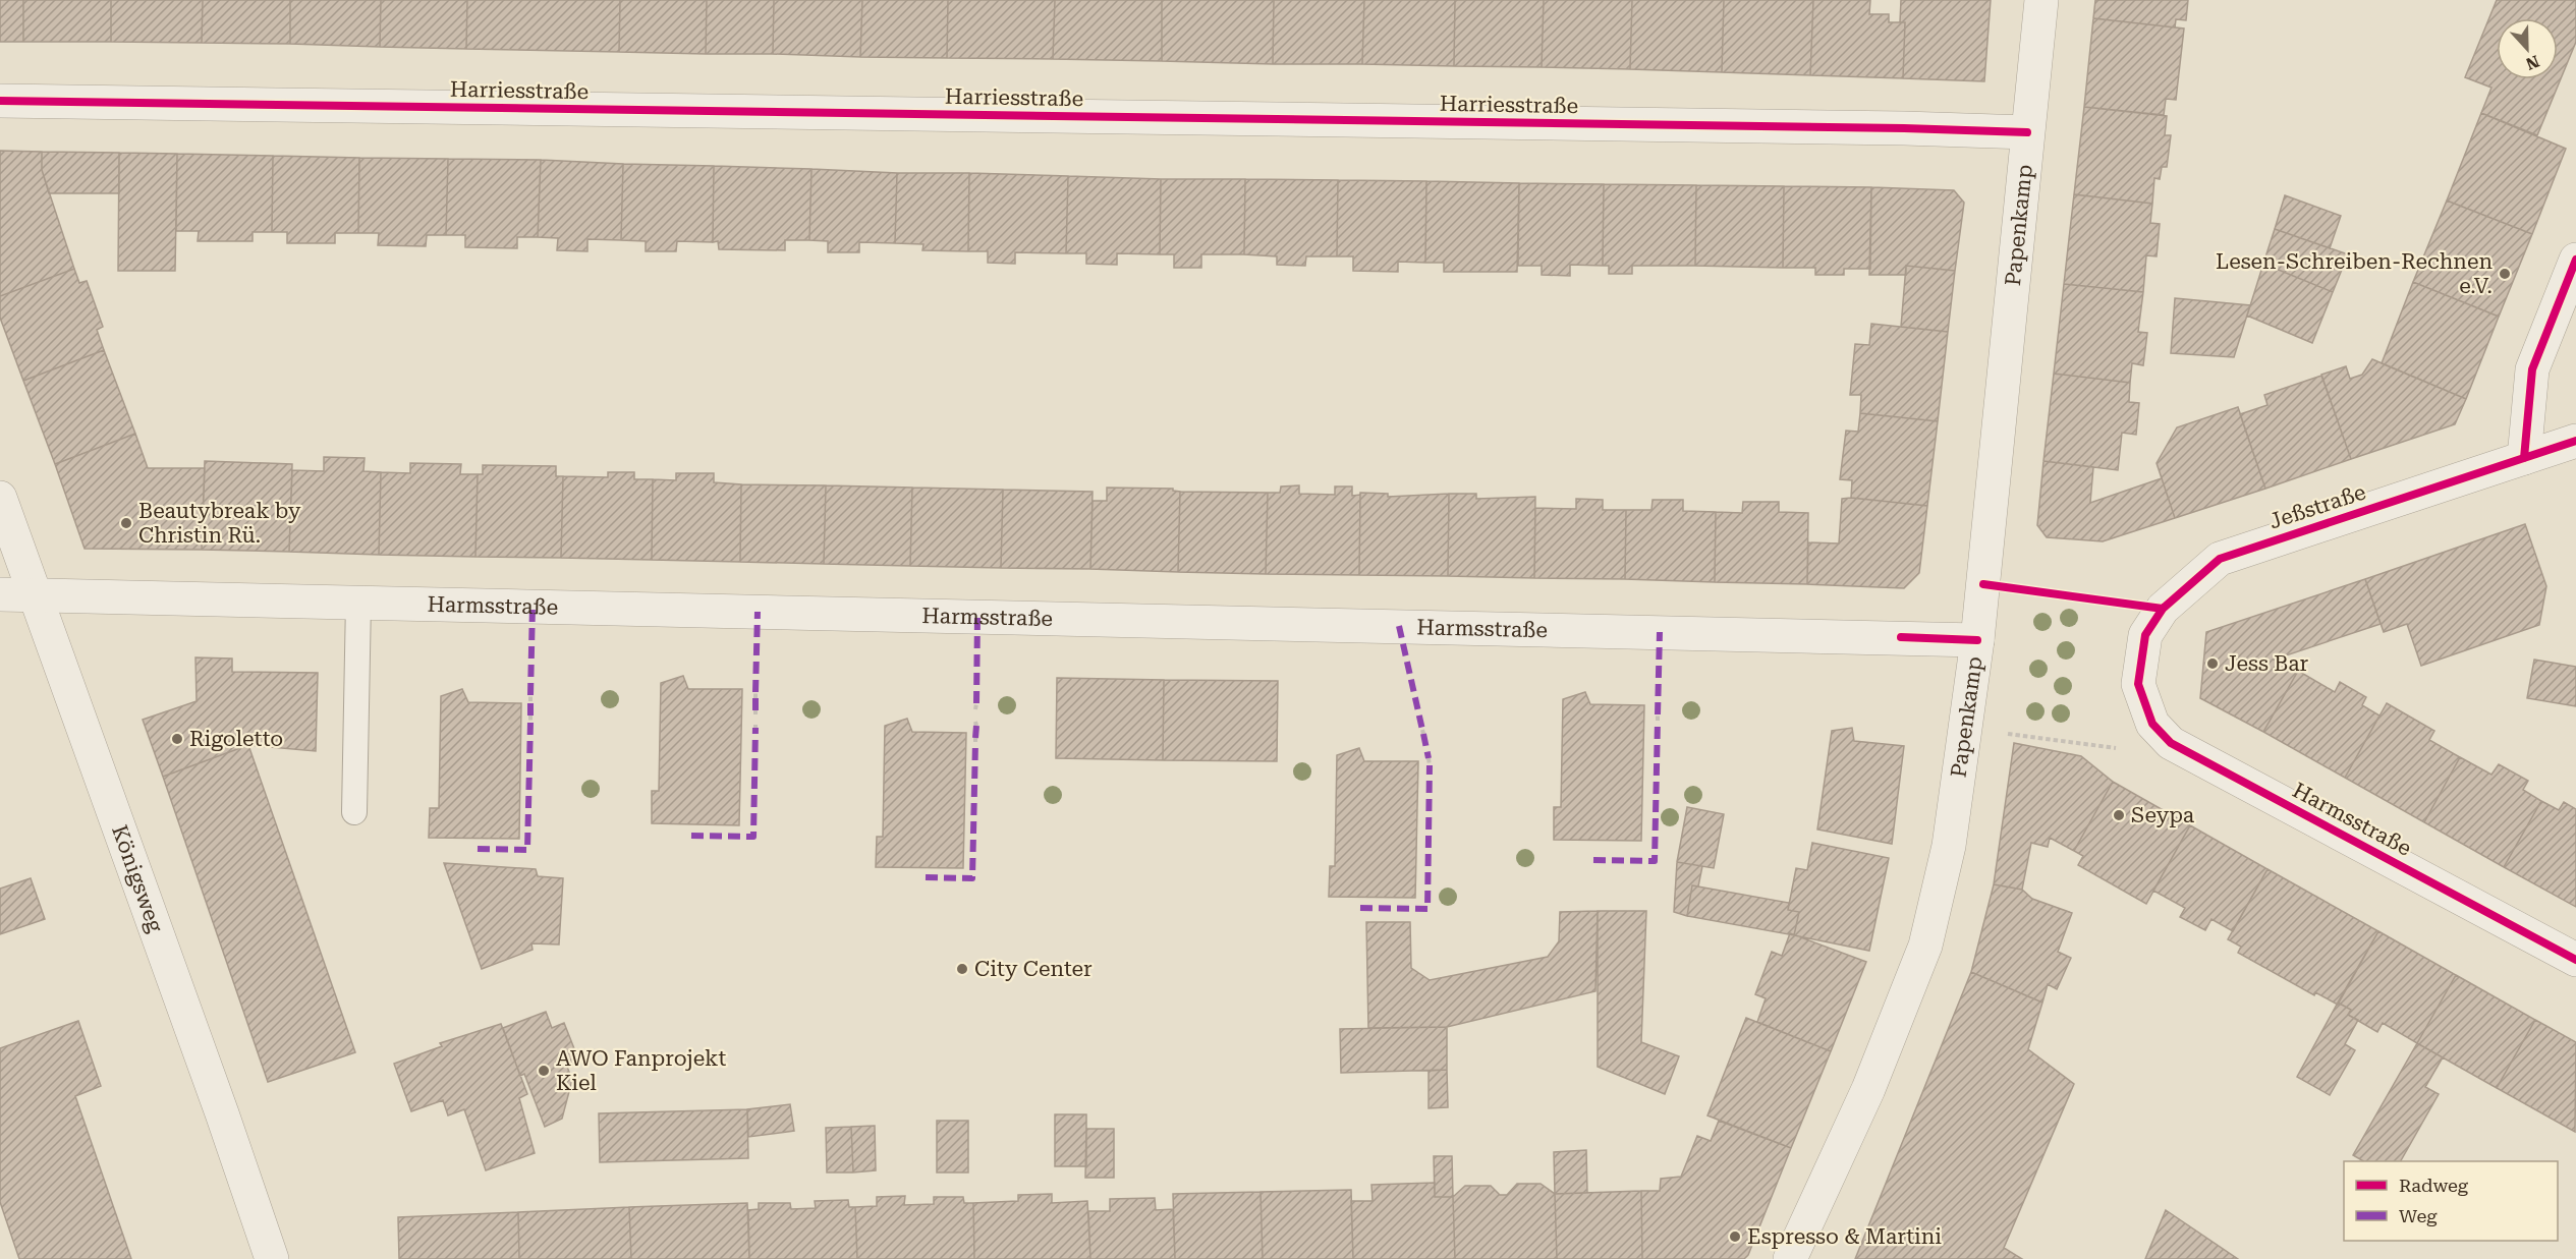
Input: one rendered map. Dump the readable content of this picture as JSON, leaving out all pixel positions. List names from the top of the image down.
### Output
{
  "streets": {
    "street": [
      "Harriesstraße",
      "Papenkamp",
      "Jeßstraße",
      "Harmsstraße",
      "Königsweg"
    ]
  },
  "crossings": [
    ["Harriesstraße", "Papenkamp"],
    ["Papenkamp", "Harmsstraße"],
    ["Jeßstraße", "Harmsstraße"],
    ["Harmsstraße", "Königsweg"]
  ],
  "places": [
    "Lesen-Schreiben-Rechnen e.V.",
    "Beautybreak by Christin Rü.",
    "Jess Bar",
    "Rigoletto",
    "Seypa",
    "City Center",
    "AWO Fanprojekt Kiel",
    "Espresso & Martini"
  ],
  "legend": ["Radweg", "Weg"],
  "north": "bottom"
}
